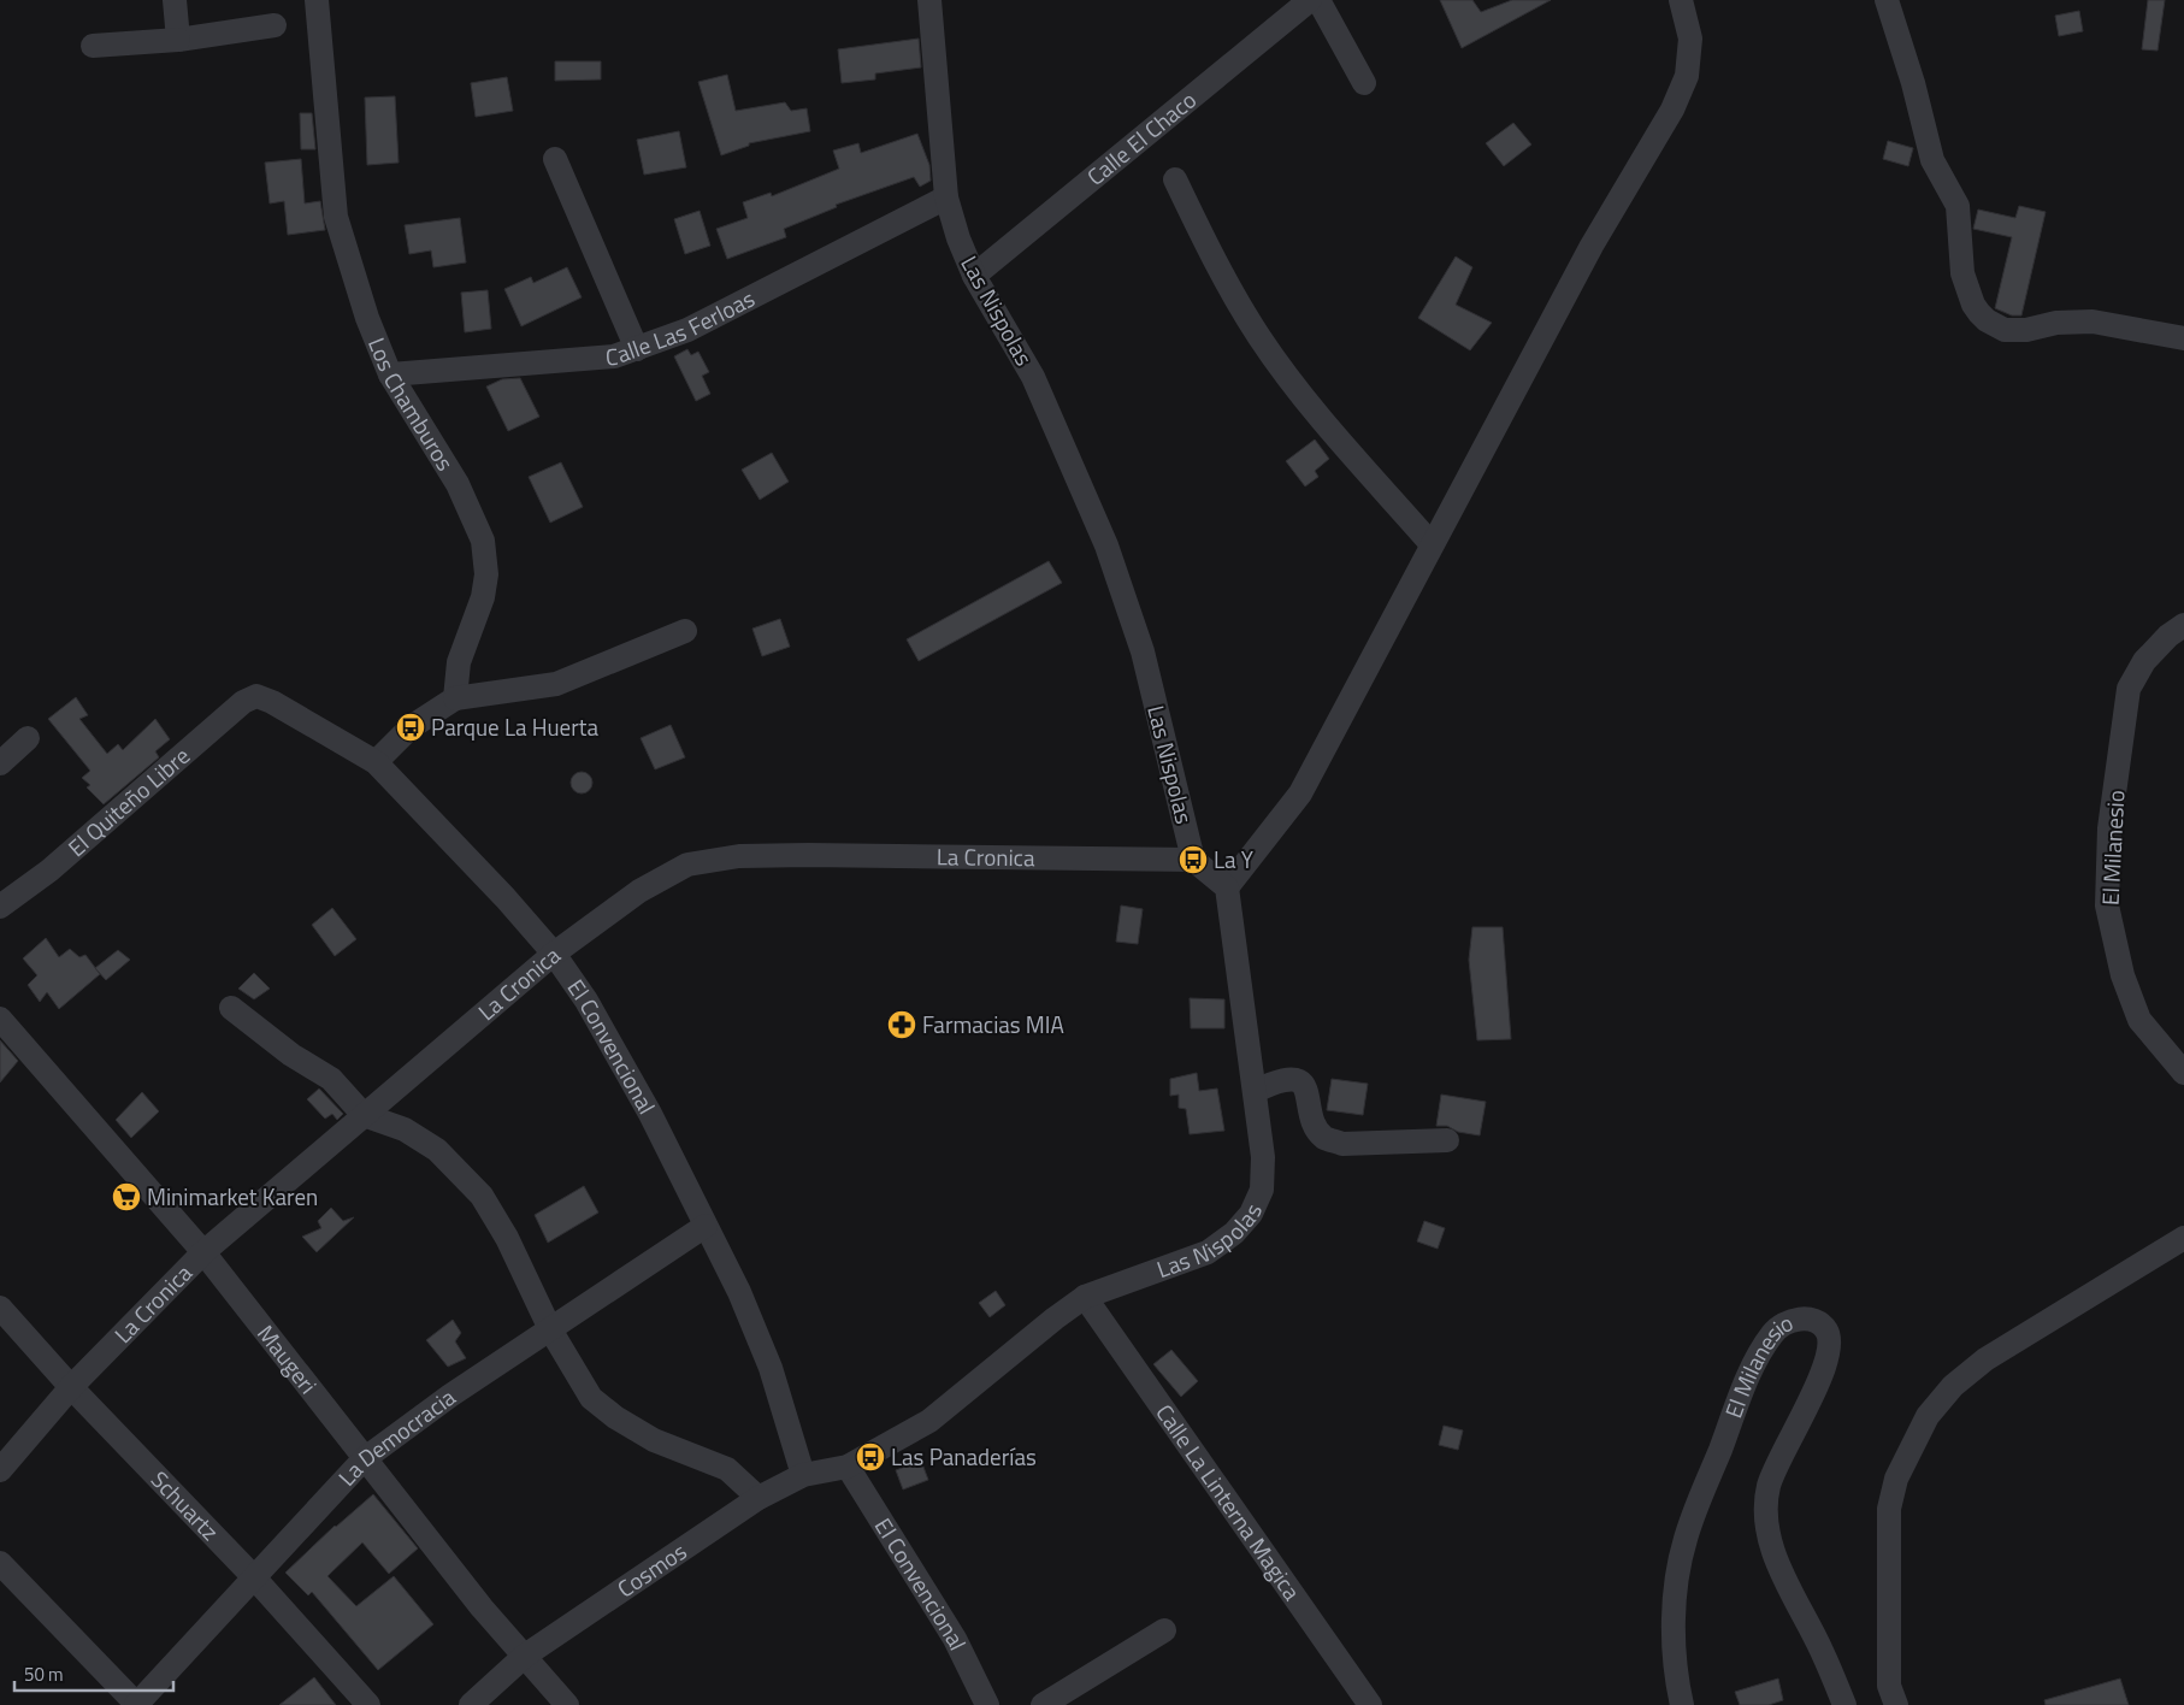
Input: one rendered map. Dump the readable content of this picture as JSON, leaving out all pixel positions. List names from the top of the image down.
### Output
{
  "streets": {
    "street": [
      "Calle El Chaco",
      "Las Nispolas",
      "Calle Las Ferloas",
      "Los Chamburos",
      "El Quiteño Libre",
      "El Milanesio",
      "La Cronica",
      "El Convencional",
      "Maugeri",
      "La Democracia",
      "Calle La Linterna Magica",
      "Schuartz",
      "Cosmos"
    ]
  },
  "crossings": [
    ["Calle El Chaco", "Las Nispolas"],
    ["Las Nispolas", "Calle Las Ferloas"],
    ["Las Nispolas", "La Cronica"],
    ["Las Nispolas", "El Convencional"],
    ["Las Nispolas", "Calle La Linterna Magica"],
    ["Las Nispolas", "Cosmos"],
    ["Calle Las Ferloas", "Los Chamburos"],
    ["El Quiteño Libre", "El Convencional"],
    ["La Cronica", "El Convencional"],
    ["La Cronica", "Maugeri"],
    ["La Cronica", "Schuartz"],
    ["El Convencional", "La Democracia"],
    ["El Convencional", "Cosmos"],
    ["Maugeri", "La Democracia"],
    ["Maugeri", "Cosmos"],
    ["La Democracia", "Schuartz"]
  ],
  "places": {
    "bus stop": ["Parque La Huerta", "La Y", "Las Panaderías"],
    "pharmacy": ["Farmacias MIA"],
    "supermarket": ["Minimarket Karen"]
  },
  "scale_bar": "50 m"
}
